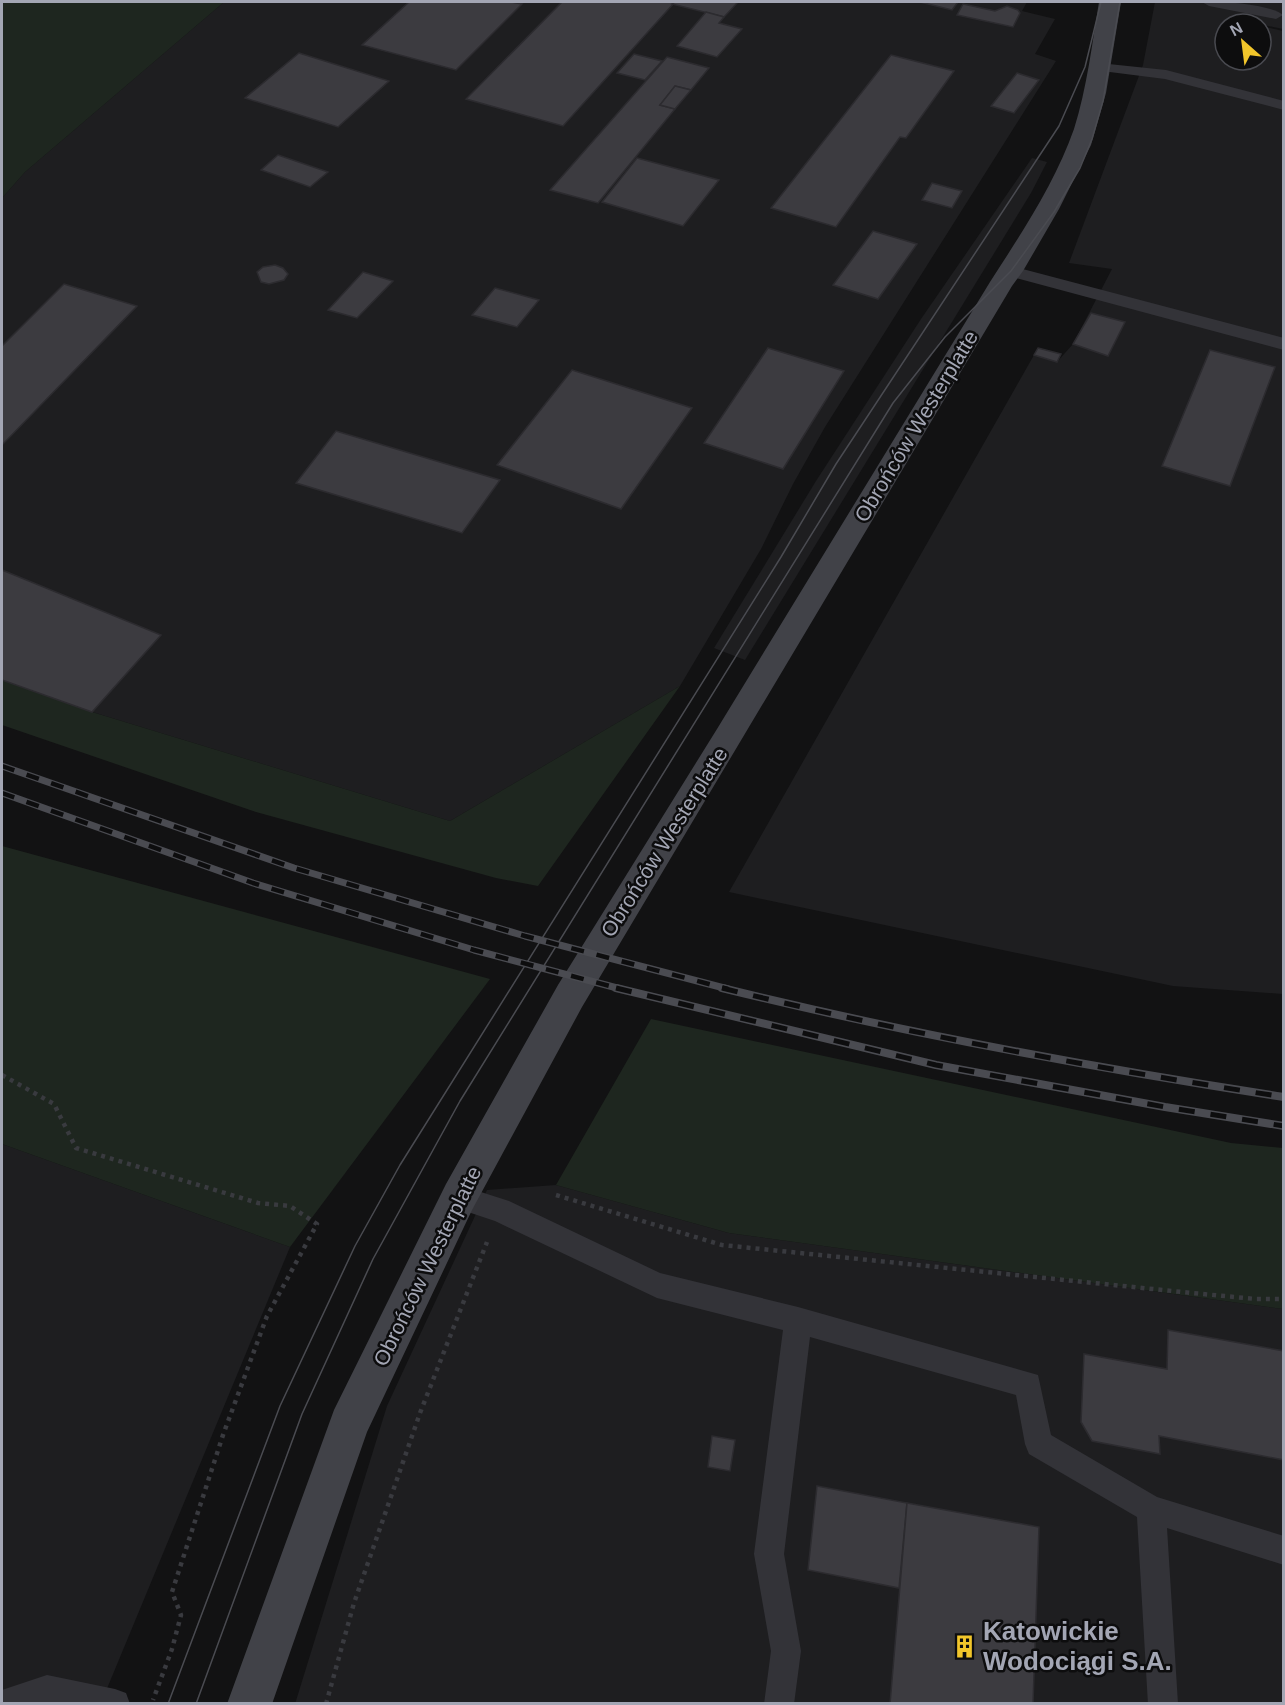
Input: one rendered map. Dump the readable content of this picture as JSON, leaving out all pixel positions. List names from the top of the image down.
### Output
{
  "streets": {
    "street": ["Obrońców Westerplatte"]
  },
  "places": {
    "building": ["Katowickie Wodociągi S.A."]
  },
  "north": "top left"
}
